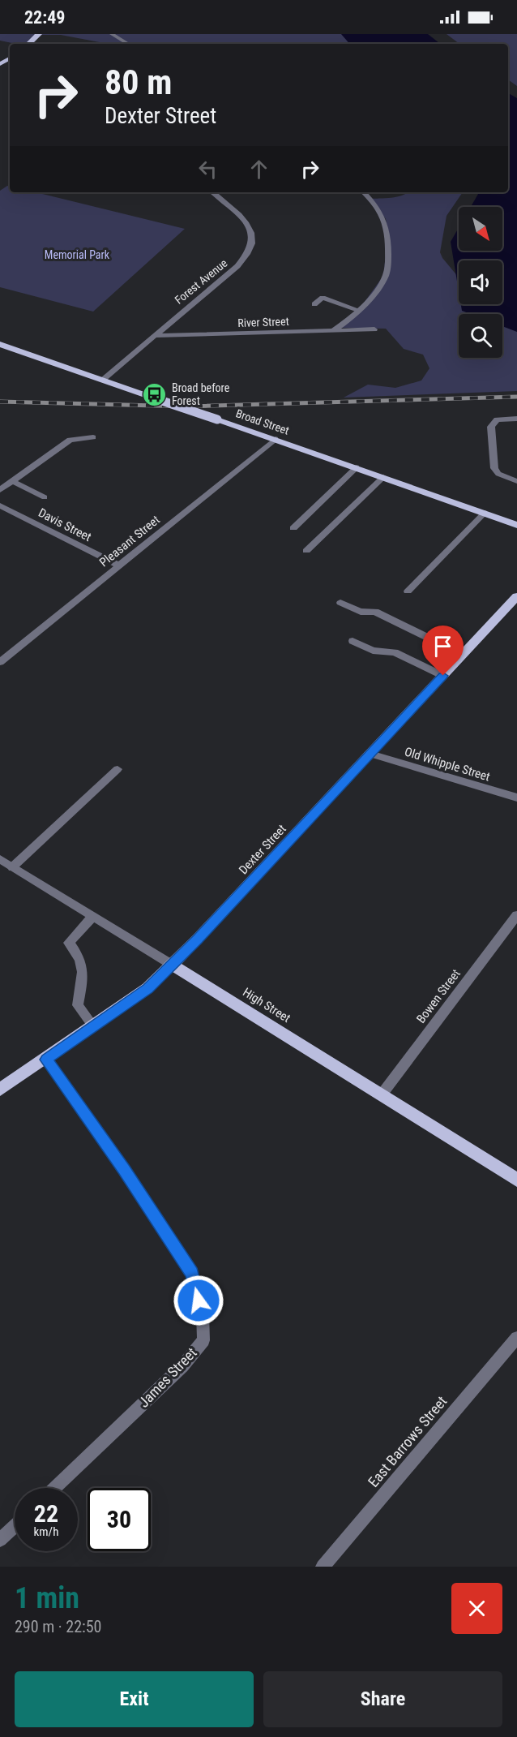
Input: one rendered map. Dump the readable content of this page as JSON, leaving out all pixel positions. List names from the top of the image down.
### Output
{
  "streets": {
    "main road": ["Broad Street", "Dexter Street", "High Street"],
    "street": [
      "Forest Avenue",
      "River Street",
      "Davis Street",
      "Pleasant Street",
      "Old Whipple Street",
      "Bowen Street",
      "James Street",
      "East Barrows Street"
    ]
  },
  "crossings": [
    ["Forest Avenue", "River Street"],
    ["Forest Avenue", "Broad Street"],
    ["Broad Street", "Pleasant Street"],
    ["Davis Street", "Pleasant Street"],
    ["Old Whipple Street", "Dexter Street"],
    ["Dexter Street", "High Street"],
    ["Dexter Street", "James Street"],
    ["Bowen Street", "High Street"]
  ],
  "parks": ["Memorial Park"],
  "places": {
    "bus stop": ["Broad before Forest"]
  },
  "north": "bottom right",
  "page": {
    "status": "22:49",
    "turn": ["80 m", "Dexter Street"],
    "speed": "22 km/h",
    "limit": "30",
    "heading": ["1 min", "290 m · 22:50"],
    "buttons": ["Exit", "Share"]
  }
}
